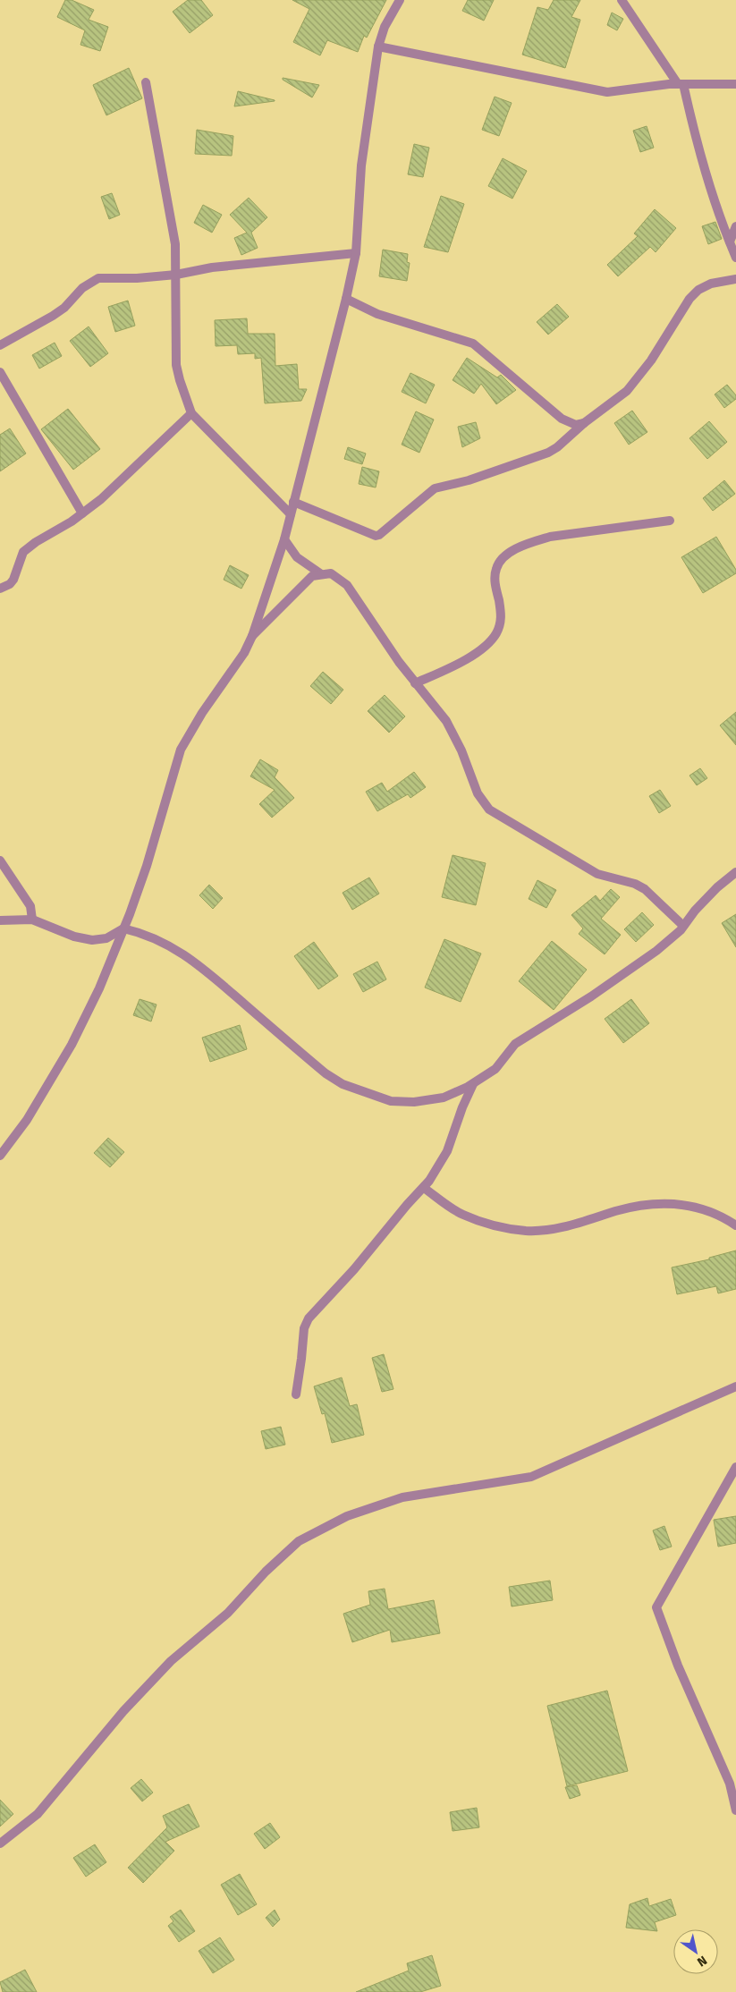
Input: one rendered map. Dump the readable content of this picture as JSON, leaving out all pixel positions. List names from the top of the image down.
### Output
{
  "north": "bottom right"
}
